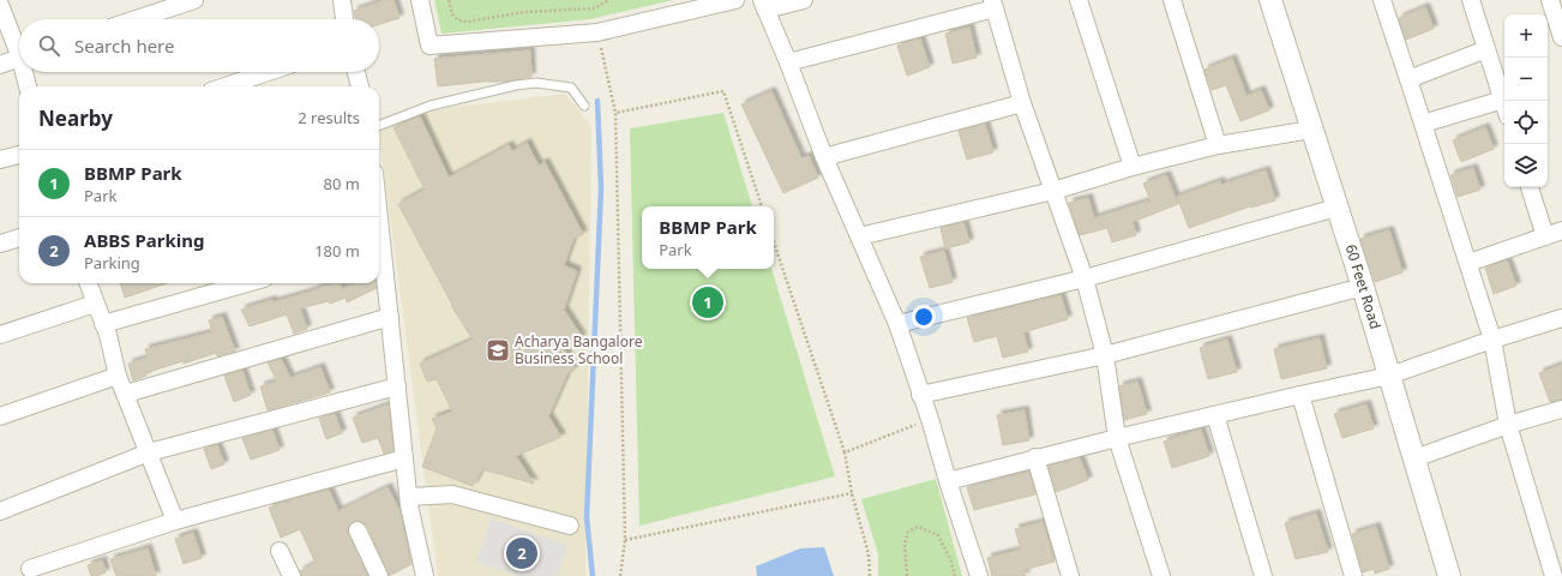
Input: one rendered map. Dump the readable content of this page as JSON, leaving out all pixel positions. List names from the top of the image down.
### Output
{
  "streets": {
    "street": ["60 Feet Road"]
  },
  "places": {
    "school or university": ["Acharya Bangalore Business School"]
  },
  "page": {
    "map_buttons": ["+", "−"],
    "search": "Search here",
    "heading": ["Nearby", "2 results"],
    "list": [
      {
        "mark": "1",
        "name": "BBMP Park",
        "note": "Park",
        "value": "80 m"
      },
      {
        "mark": "2",
        "name": "ABBS Parking",
        "note": "Parking",
        "value": "180 m"
      }
    ],
    "popup": ["BBMP Park", "Park"],
    "pins": ["1", "2"]
  }
}
